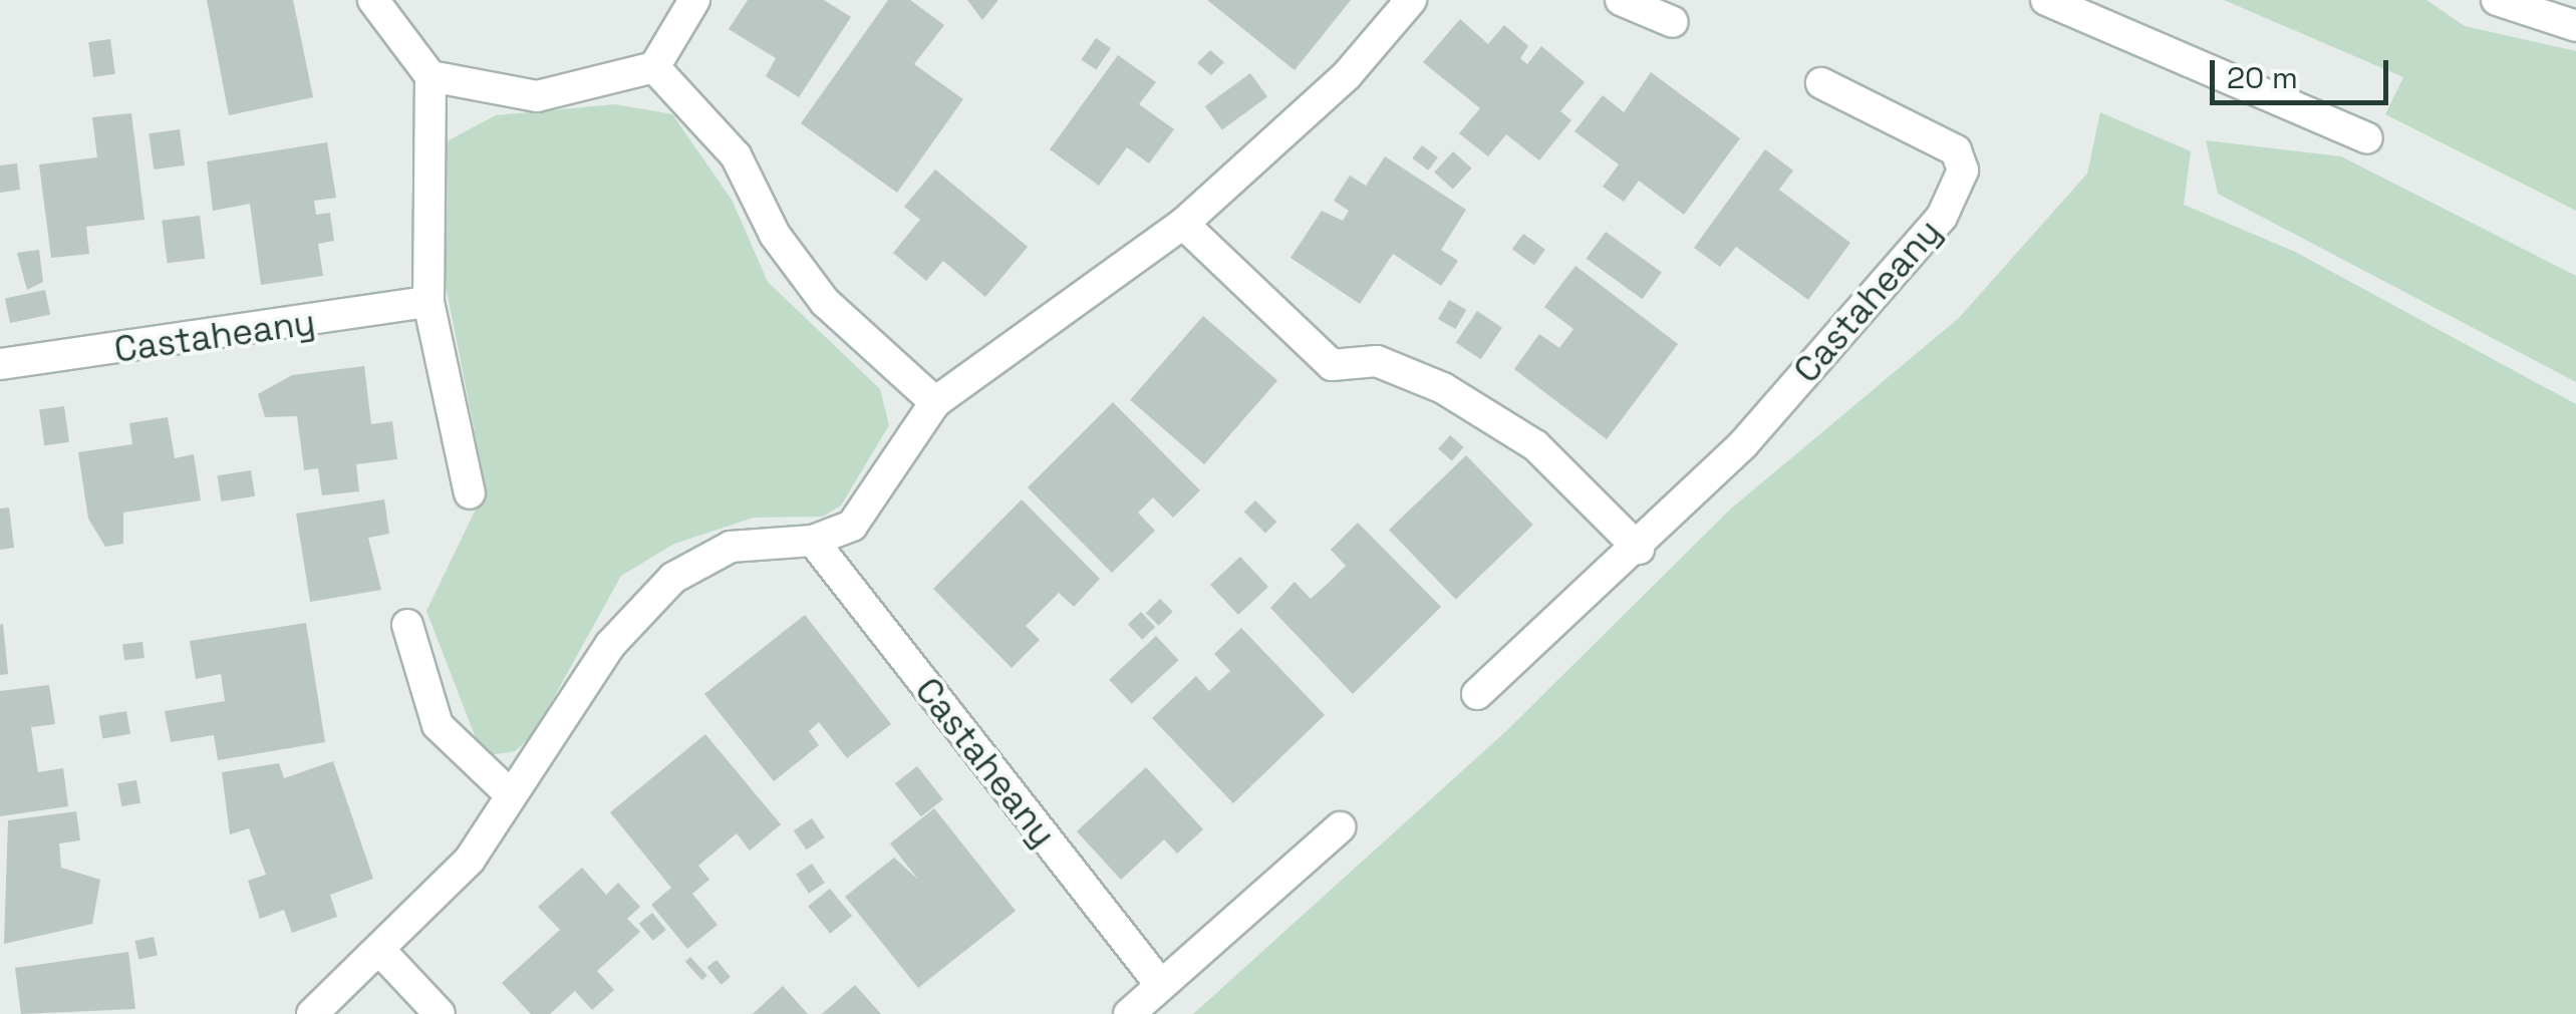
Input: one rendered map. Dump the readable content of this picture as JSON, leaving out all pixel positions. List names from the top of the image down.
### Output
{
  "streets": {
    "street": ["Castaheany"]
  },
  "scale_bar": "20 m"
}
